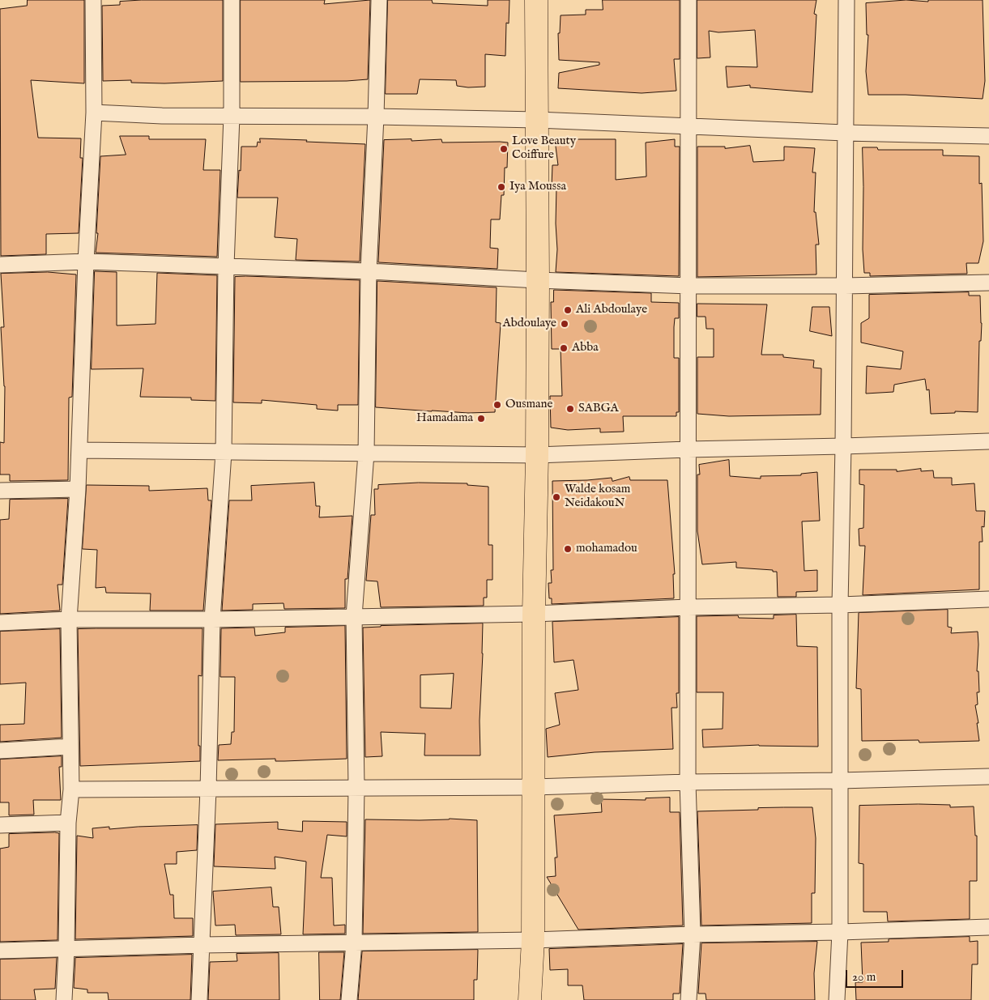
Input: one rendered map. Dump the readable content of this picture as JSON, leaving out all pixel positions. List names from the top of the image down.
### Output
{
  "places": [
    "Love Beauty Coiffure",
    "Iya Moussa",
    "Ali Abdoulaye",
    "Abdoulaye",
    "Abba",
    "Ousmane",
    "SABGA",
    "Hamadama",
    "Walde kosam NeidakouN",
    "mohamadou"
  ],
  "scale_bar": "20 m"
}
